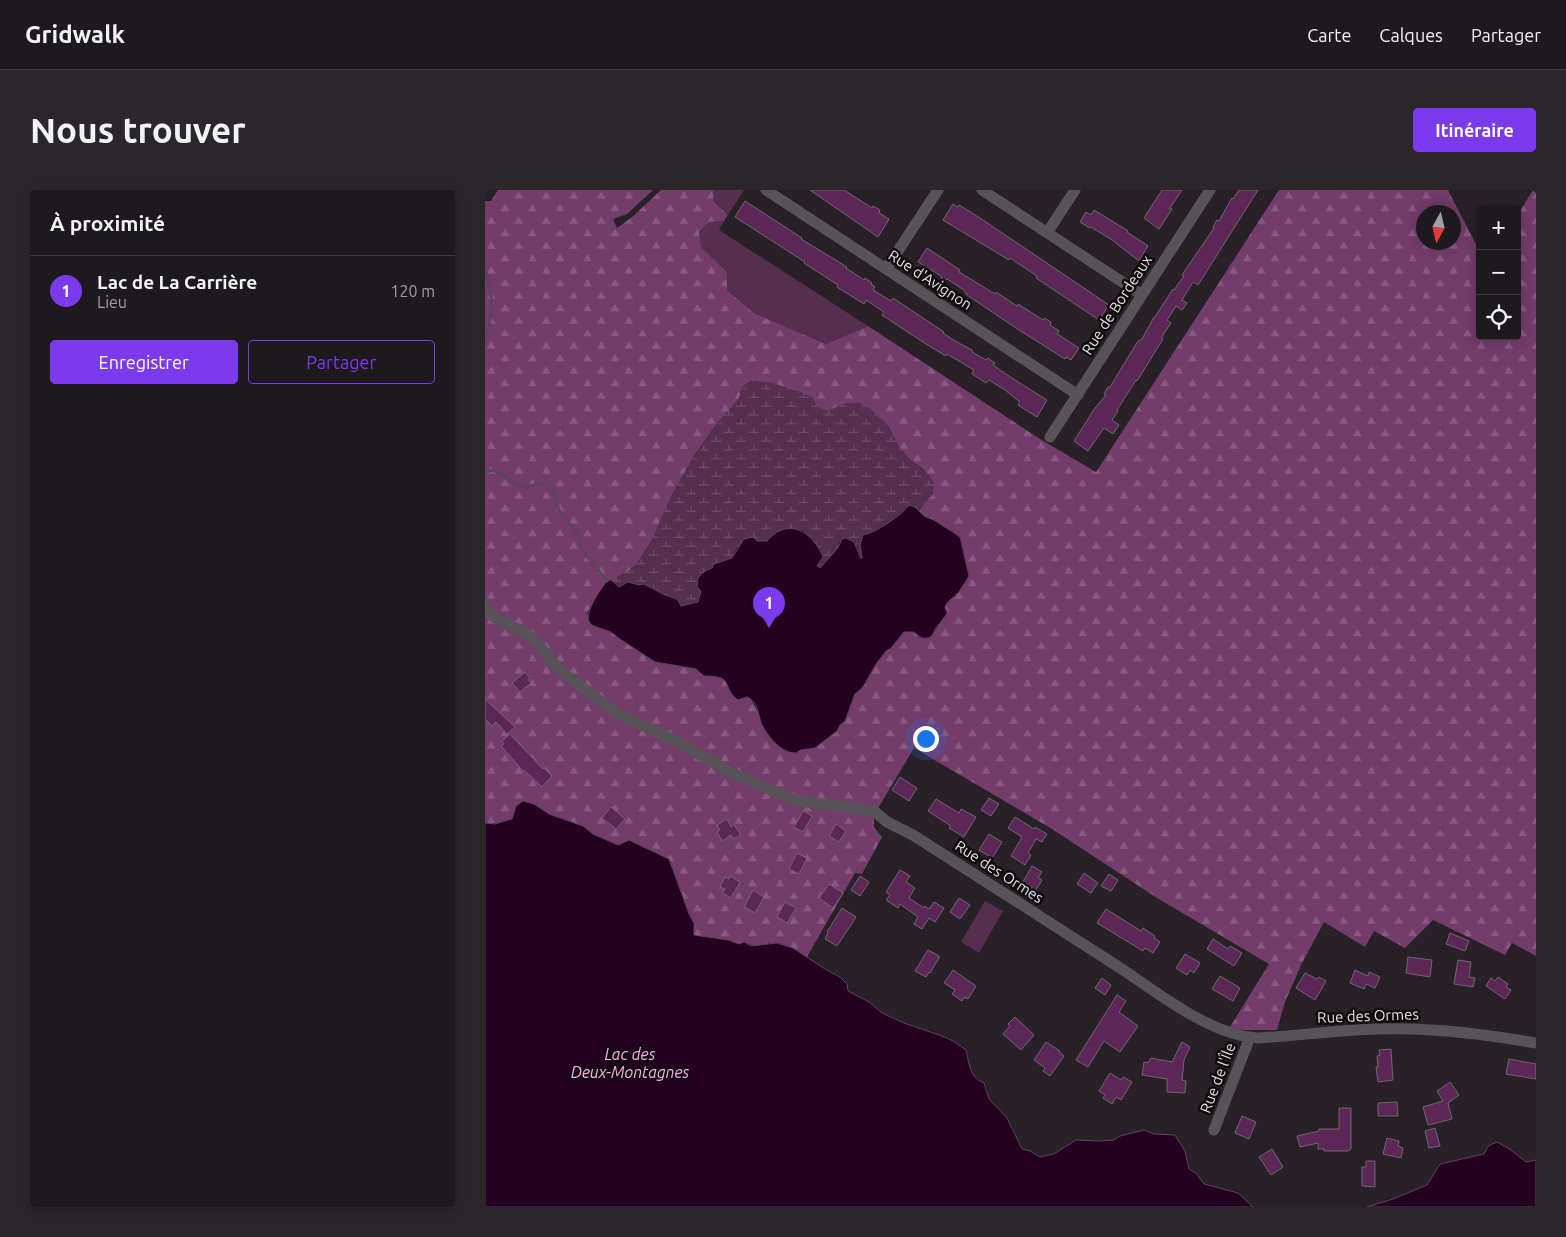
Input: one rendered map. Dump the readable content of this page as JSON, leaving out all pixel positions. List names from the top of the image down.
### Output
{
  "streets": {
    "street": [
      "Rue d'Avignon",
      "Rue de Bordeaux",
      "Rue des Ormes",
      "Rue de l'Île"
    ]
  },
  "crossings": [
    ["Rue d'Avignon", "Rue de Bordeaux"],
    ["Rue des Ormes", "Rue de l'Île"]
  ],
  "water": ["Lac des Deux-Montagnes"],
  "north": "bottom",
  "page": {
    "header": "Gridwalk",
    "nav": ["Carte", "Calques", "Partager"],
    "buttons": [
      "Itinéraire",
      ["Enregistrer", "Partager"]
    ],
    "title": "Nous trouver",
    "heading": "À proximité",
    "map_buttons": ["+", "−"],
    "list": [
      {
        "mark": "1",
        "name": "Lac de La Carrière",
        "note": "Lieu",
        "value": "120 m"
      }
    ],
    "pins": "1"
  }
}
